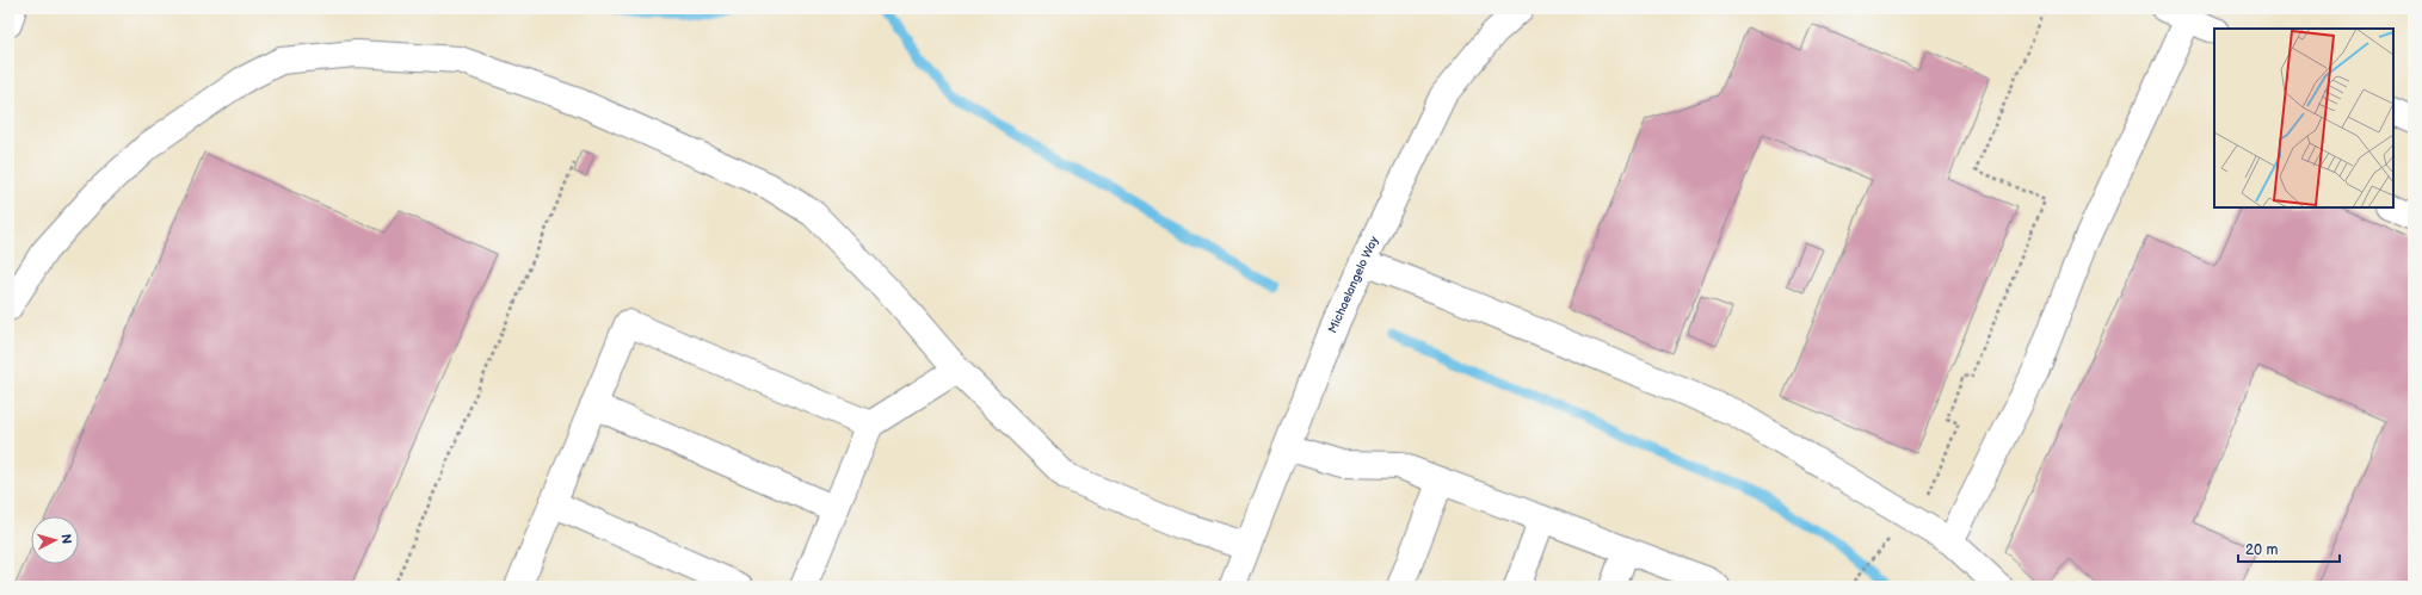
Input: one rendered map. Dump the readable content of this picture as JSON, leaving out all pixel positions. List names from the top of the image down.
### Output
{
  "streets": {
    "street": ["Michaelangelo Way"]
  },
  "scale_bar": "20 m",
  "north": "right"
}
